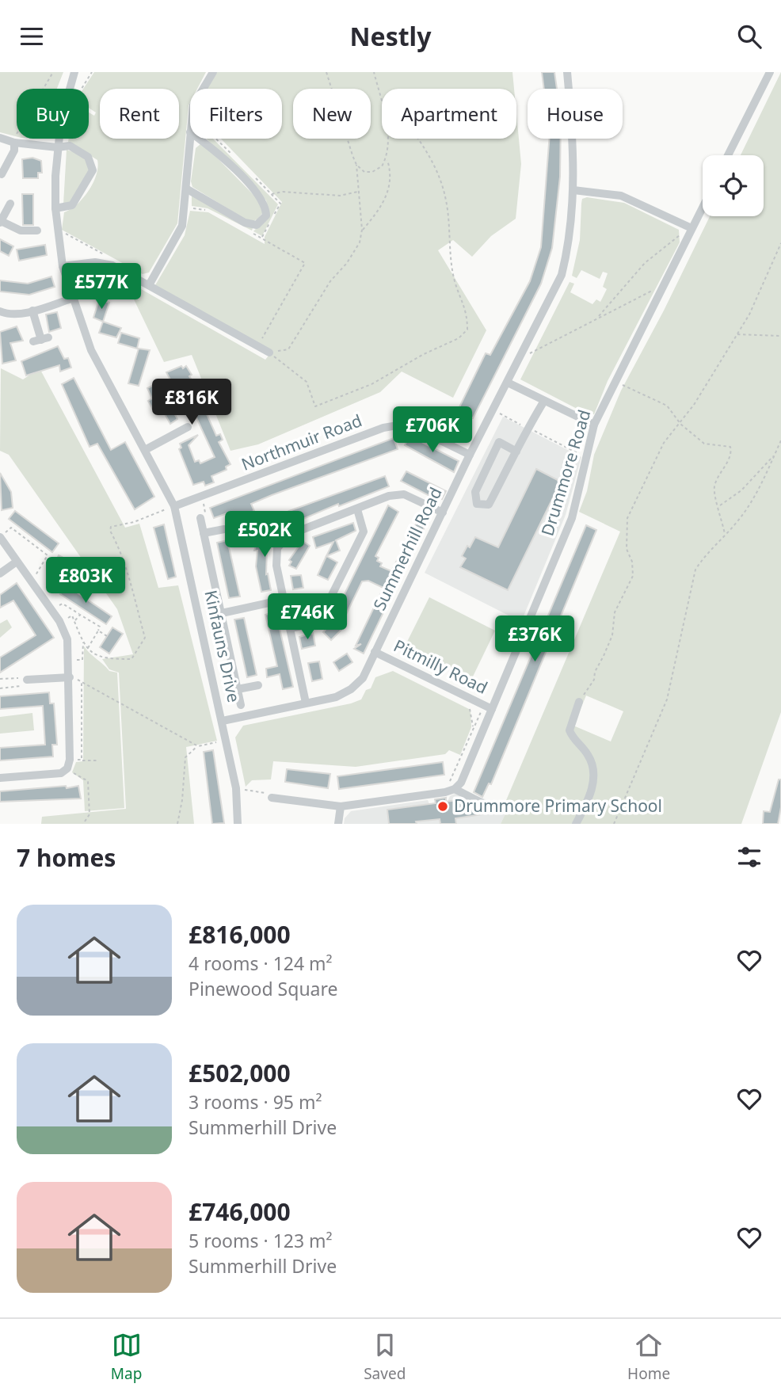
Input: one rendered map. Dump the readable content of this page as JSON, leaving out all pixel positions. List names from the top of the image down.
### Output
{
  "streets": {
    "street": [
      "Northmuir Road",
      "Drummore Road",
      "Summerhill Road",
      "Kinfauns Drive",
      "Pitmilly Road"
    ]
  },
  "crossings": [
    ["Northmuir Road", "Summerhill Road"],
    ["Northmuir Road", "Kinfauns Drive"],
    ["Drummore Road", "Pitmilly Road"],
    ["Summerhill Road", "Kinfauns Drive"],
    ["Summerhill Road", "Pitmilly Road"]
  ],
  "places": ["Drummore Primary School"],
  "page": {
    "header": "Nestly",
    "chip": [
      "Buy",
      "Rent",
      "Filters",
      "New",
      "Apartment",
      "House"
    ],
    "price": [
      "£577K",
      "£816K",
      "£706K",
      "£502K",
      "£803K",
      "£746K",
      "£376K"
    ],
    "heading": "7 homes",
    "list": [
      {
        "name": "£816,000",
        "note": "4 rooms · 124 m² · Pinewood Square"
      },
      {
        "name": "£502,000",
        "note": "3 rooms · 95 m² · Summerhill Drive"
      },
      {
        "name": "£746,000",
        "note": "5 rooms · 123 m² · Summerhill Drive"
      }
    ],
    "tabs": ["Map", "Saved", "Home"]
  }
}
